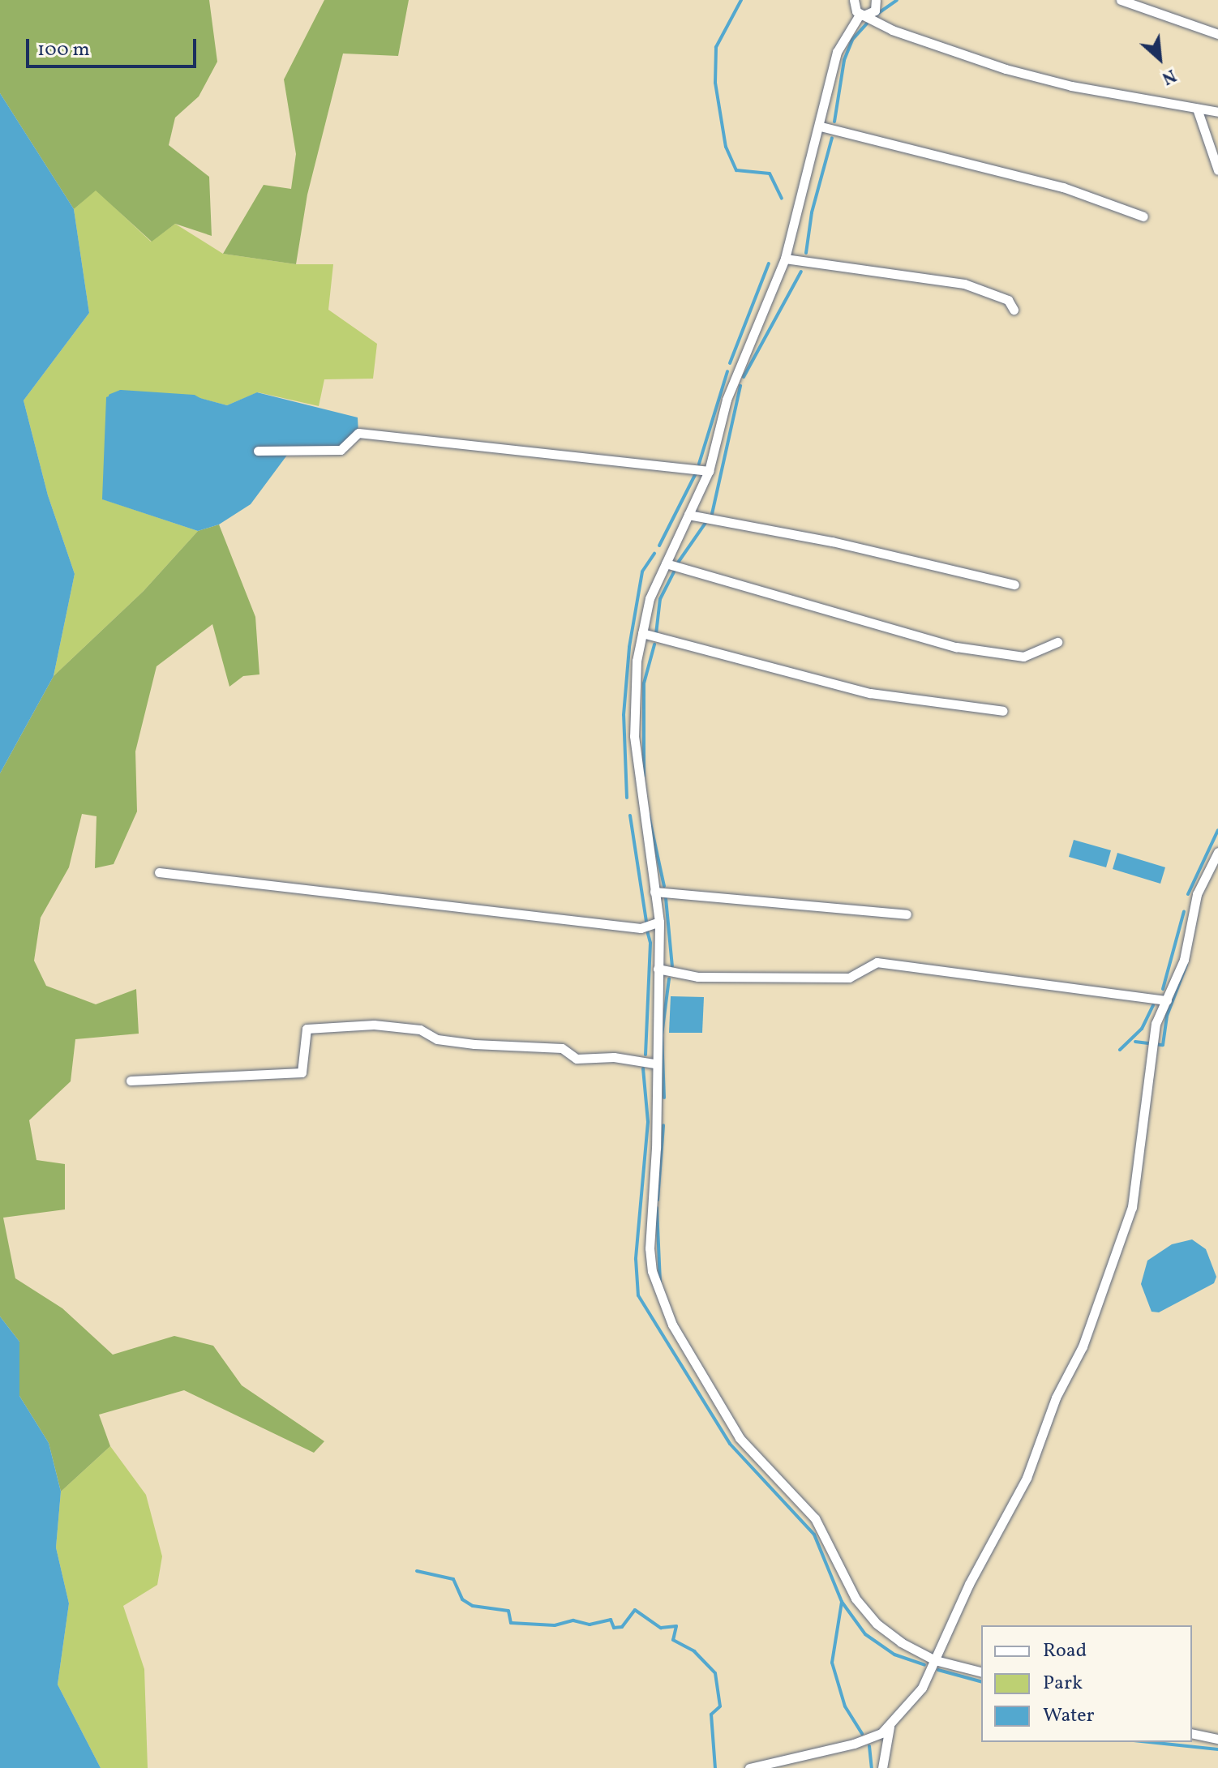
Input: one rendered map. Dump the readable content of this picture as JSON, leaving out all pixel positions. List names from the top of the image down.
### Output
{
  "legend": ["Road", "Park", "Water"],
  "scale_bar": "100 m",
  "north": "bottom right"
}
